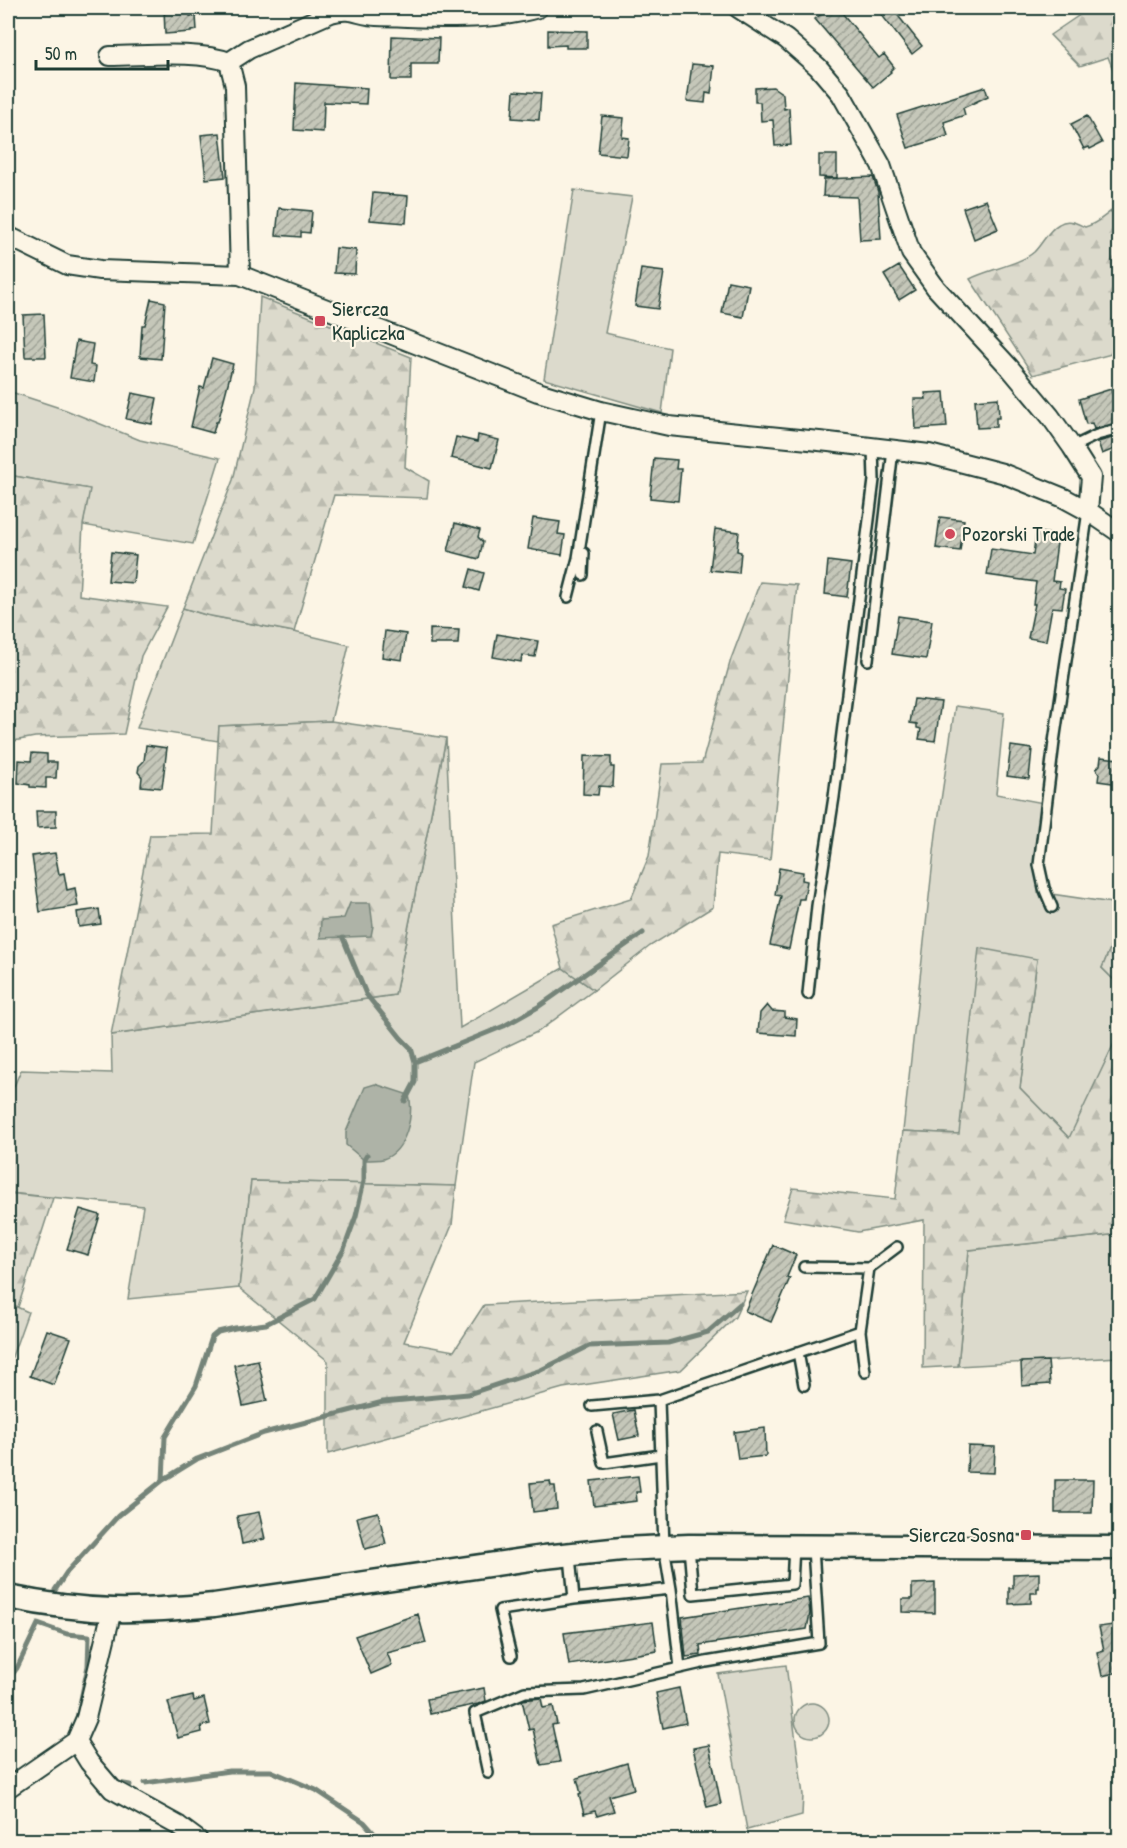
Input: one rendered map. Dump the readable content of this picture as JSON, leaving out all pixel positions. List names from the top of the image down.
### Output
{
  "places": {
    "transit": ["Siercza Kapliczka", "Siercza Sosna"],
    "other": ["Pozorski Trade"]
  },
  "scale_bar": "50 m"
}
